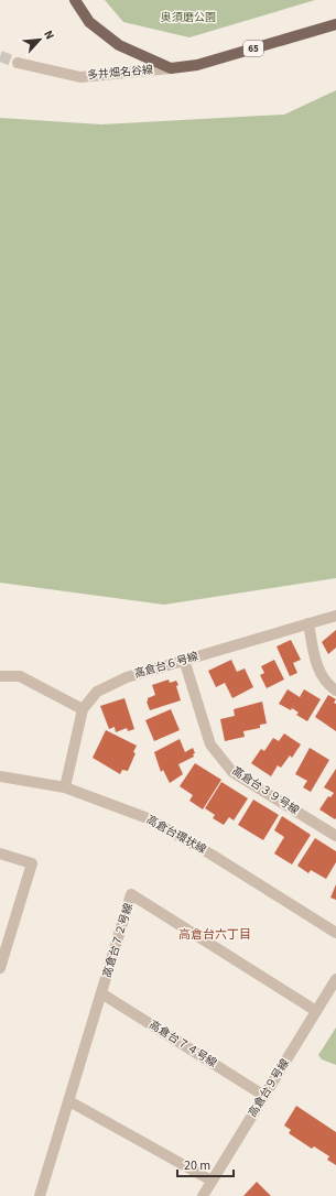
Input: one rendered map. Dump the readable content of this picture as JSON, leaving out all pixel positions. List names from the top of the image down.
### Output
{
  "streets": {
    "main road": ["65"],
    "street": [
      "多井畑名谷線",
      "高倉台６号線",
      "高倉台３９号線",
      "高倉台環状線",
      "高倉台７２号線",
      "高倉台７４号線",
      "高倉台９号線"
    ]
  },
  "crossings": [
    ["65", "多井畑名谷線"],
    ["高倉台６号線", "高倉台３９号線"],
    ["高倉台６号線", "高倉台環状線"],
    ["高倉台７２号線", "高倉台７４号線"],
    ["高倉台７２号線", "高倉台９号線"],
    ["高倉台７４号線", "高倉台９号線"]
  ],
  "districts": ["高倉台六丁目"],
  "parks": ["奥須磨公園"],
  "scale_bar": "20 m",
  "north": "top right"
}
